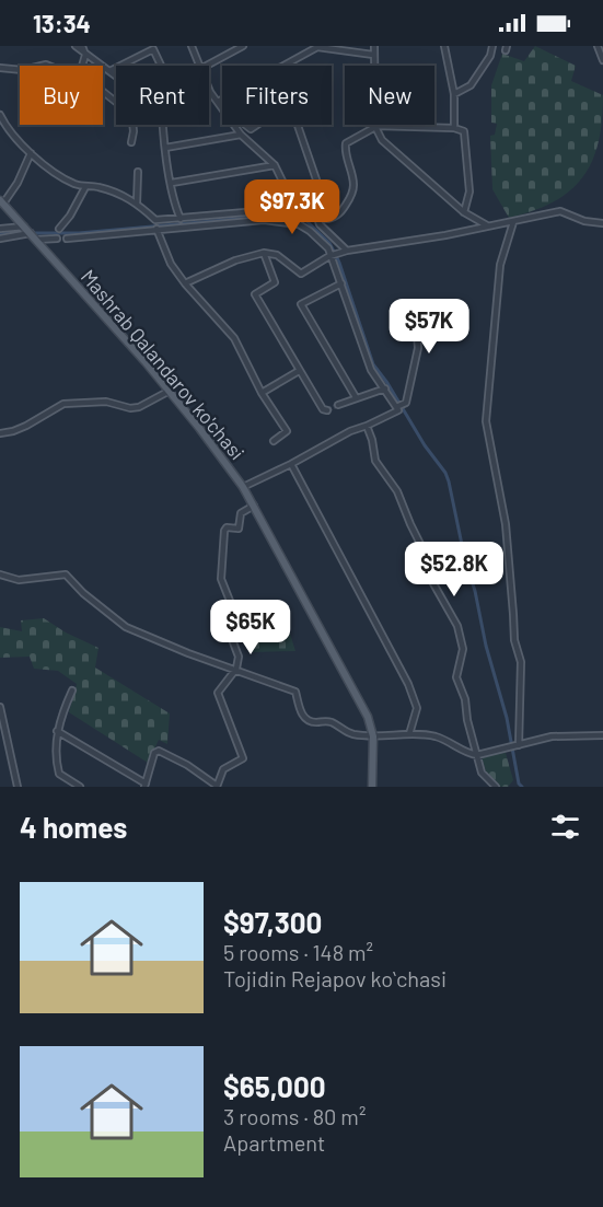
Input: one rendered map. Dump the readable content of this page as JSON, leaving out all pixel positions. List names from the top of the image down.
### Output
{
  "streets": {
    "main road": ["Mashrab Qalandarov ko'chasi"]
  },
  "page": {
    "status": "13:34",
    "chip": [
      "Buy",
      "Rent",
      "Filters",
      "New"
    ],
    "price": [
      "$97.3K",
      "$57K",
      "$52.8K",
      "$65K"
    ],
    "heading": "4 homes",
    "list": [
      {
        "name": "$97,300",
        "note": "5 rooms · 148 m² · Tojidin Rejapov koʻchasi"
      },
      {
        "name": "$65,000",
        "note": "3 rooms · 80 m² · Apartment"
      }
    ]
  }
}
